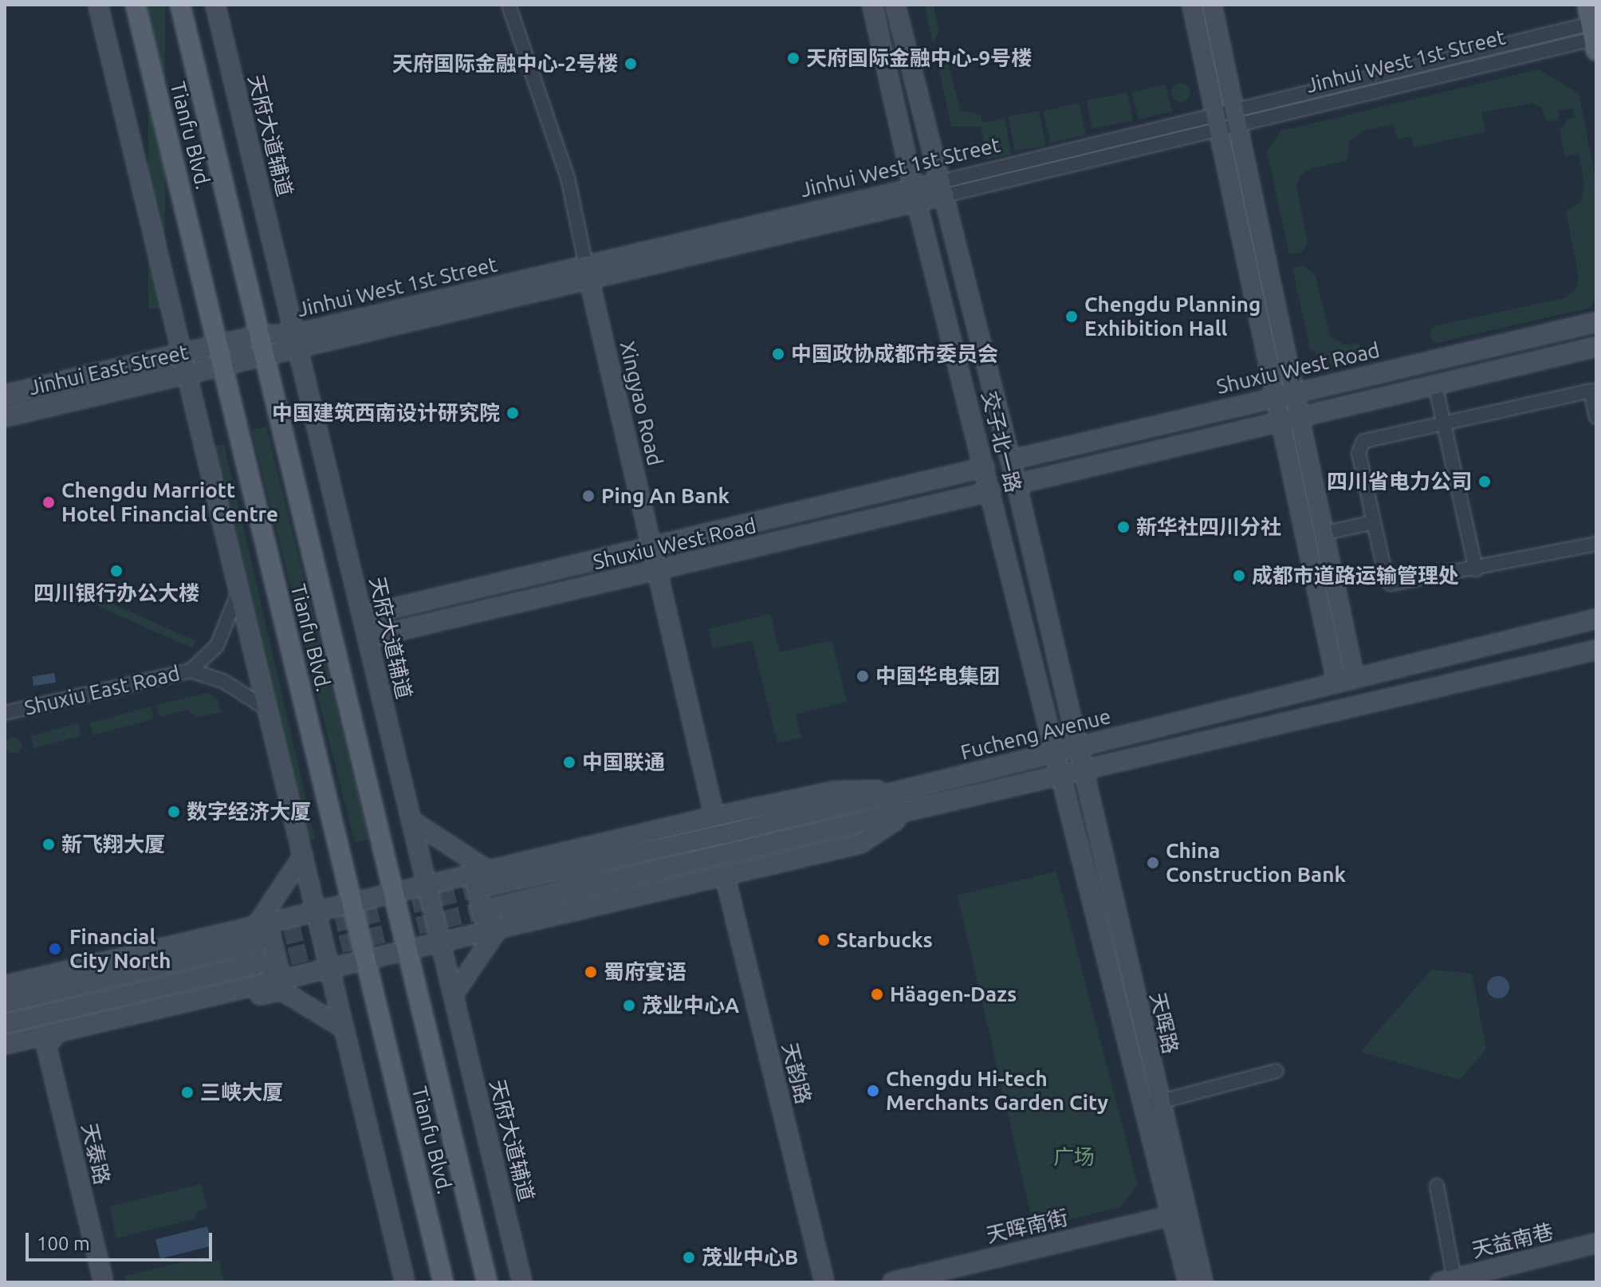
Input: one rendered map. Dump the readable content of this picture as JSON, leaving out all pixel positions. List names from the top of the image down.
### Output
{
  "streets": {
    "main road": ["Tianfu Blvd."],
    "street": [
      "Jinhui West 1st Street",
      "天府大道辅道",
      "Shuxiu West Road",
      "Jinhui East Street",
      "Xingyao Road",
      "交子北一路",
      "Shuxiu East Road",
      "Fucheng Avenue",
      "天晖路",
      "天韵路",
      "天泰路",
      "天晖南街",
      "天益南巷"
    ]
  },
  "crossings": [
    ["Jinhui West 1st Street", "Tianfu Blvd."],
    ["Jinhui West 1st Street", "天府大道辅道"],
    ["Jinhui West 1st Street", "Jinhui East Street"],
    ["Jinhui West 1st Street", "Xingyao Road"],
    ["Jinhui West 1st Street", "交子北一路"],
    ["Tianfu Blvd.", "Jinhui East Street"],
    ["天府大道辅道", "Shuxiu West Road"],
    ["Shuxiu West Road", "Xingyao Road"],
    ["Shuxiu West Road", "交子北一路"],
    ["交子北一路", "Fucheng Avenue"],
    ["交子北一路", "天晖路"],
    ["天晖路", "天晖南街"]
  ],
  "parks": ["广场"],
  "places": [
    "天府国际金融中心-9号楼",
    "天府国际金融中心-2号楼",
    "Chengdu Planning Exhibition Hall",
    "中国政协成都市委员会",
    "中国建筑西南设计研究院",
    "四川省电力公司",
    "Ping An Bank",
    "Chengdu Marriott Hotel Financial Centre",
    "新华社四川分社",
    "四川银行办公大楼",
    "成都市道路运输管理处",
    "中国华电集团",
    "中国联通",
    "数字经济大厦",
    "新飞翔大厦",
    "China Construction Bank",
    "Starbucks",
    "Financial City North",
    "蜀府宴语",
    "Häagen-Dazs",
    "茂业中心A",
    "Chengdu Hi-tech Merchants Garden City",
    "三峡大厦",
    "茂业中心B"
  ],
  "scale_bar": "100 m"
}
